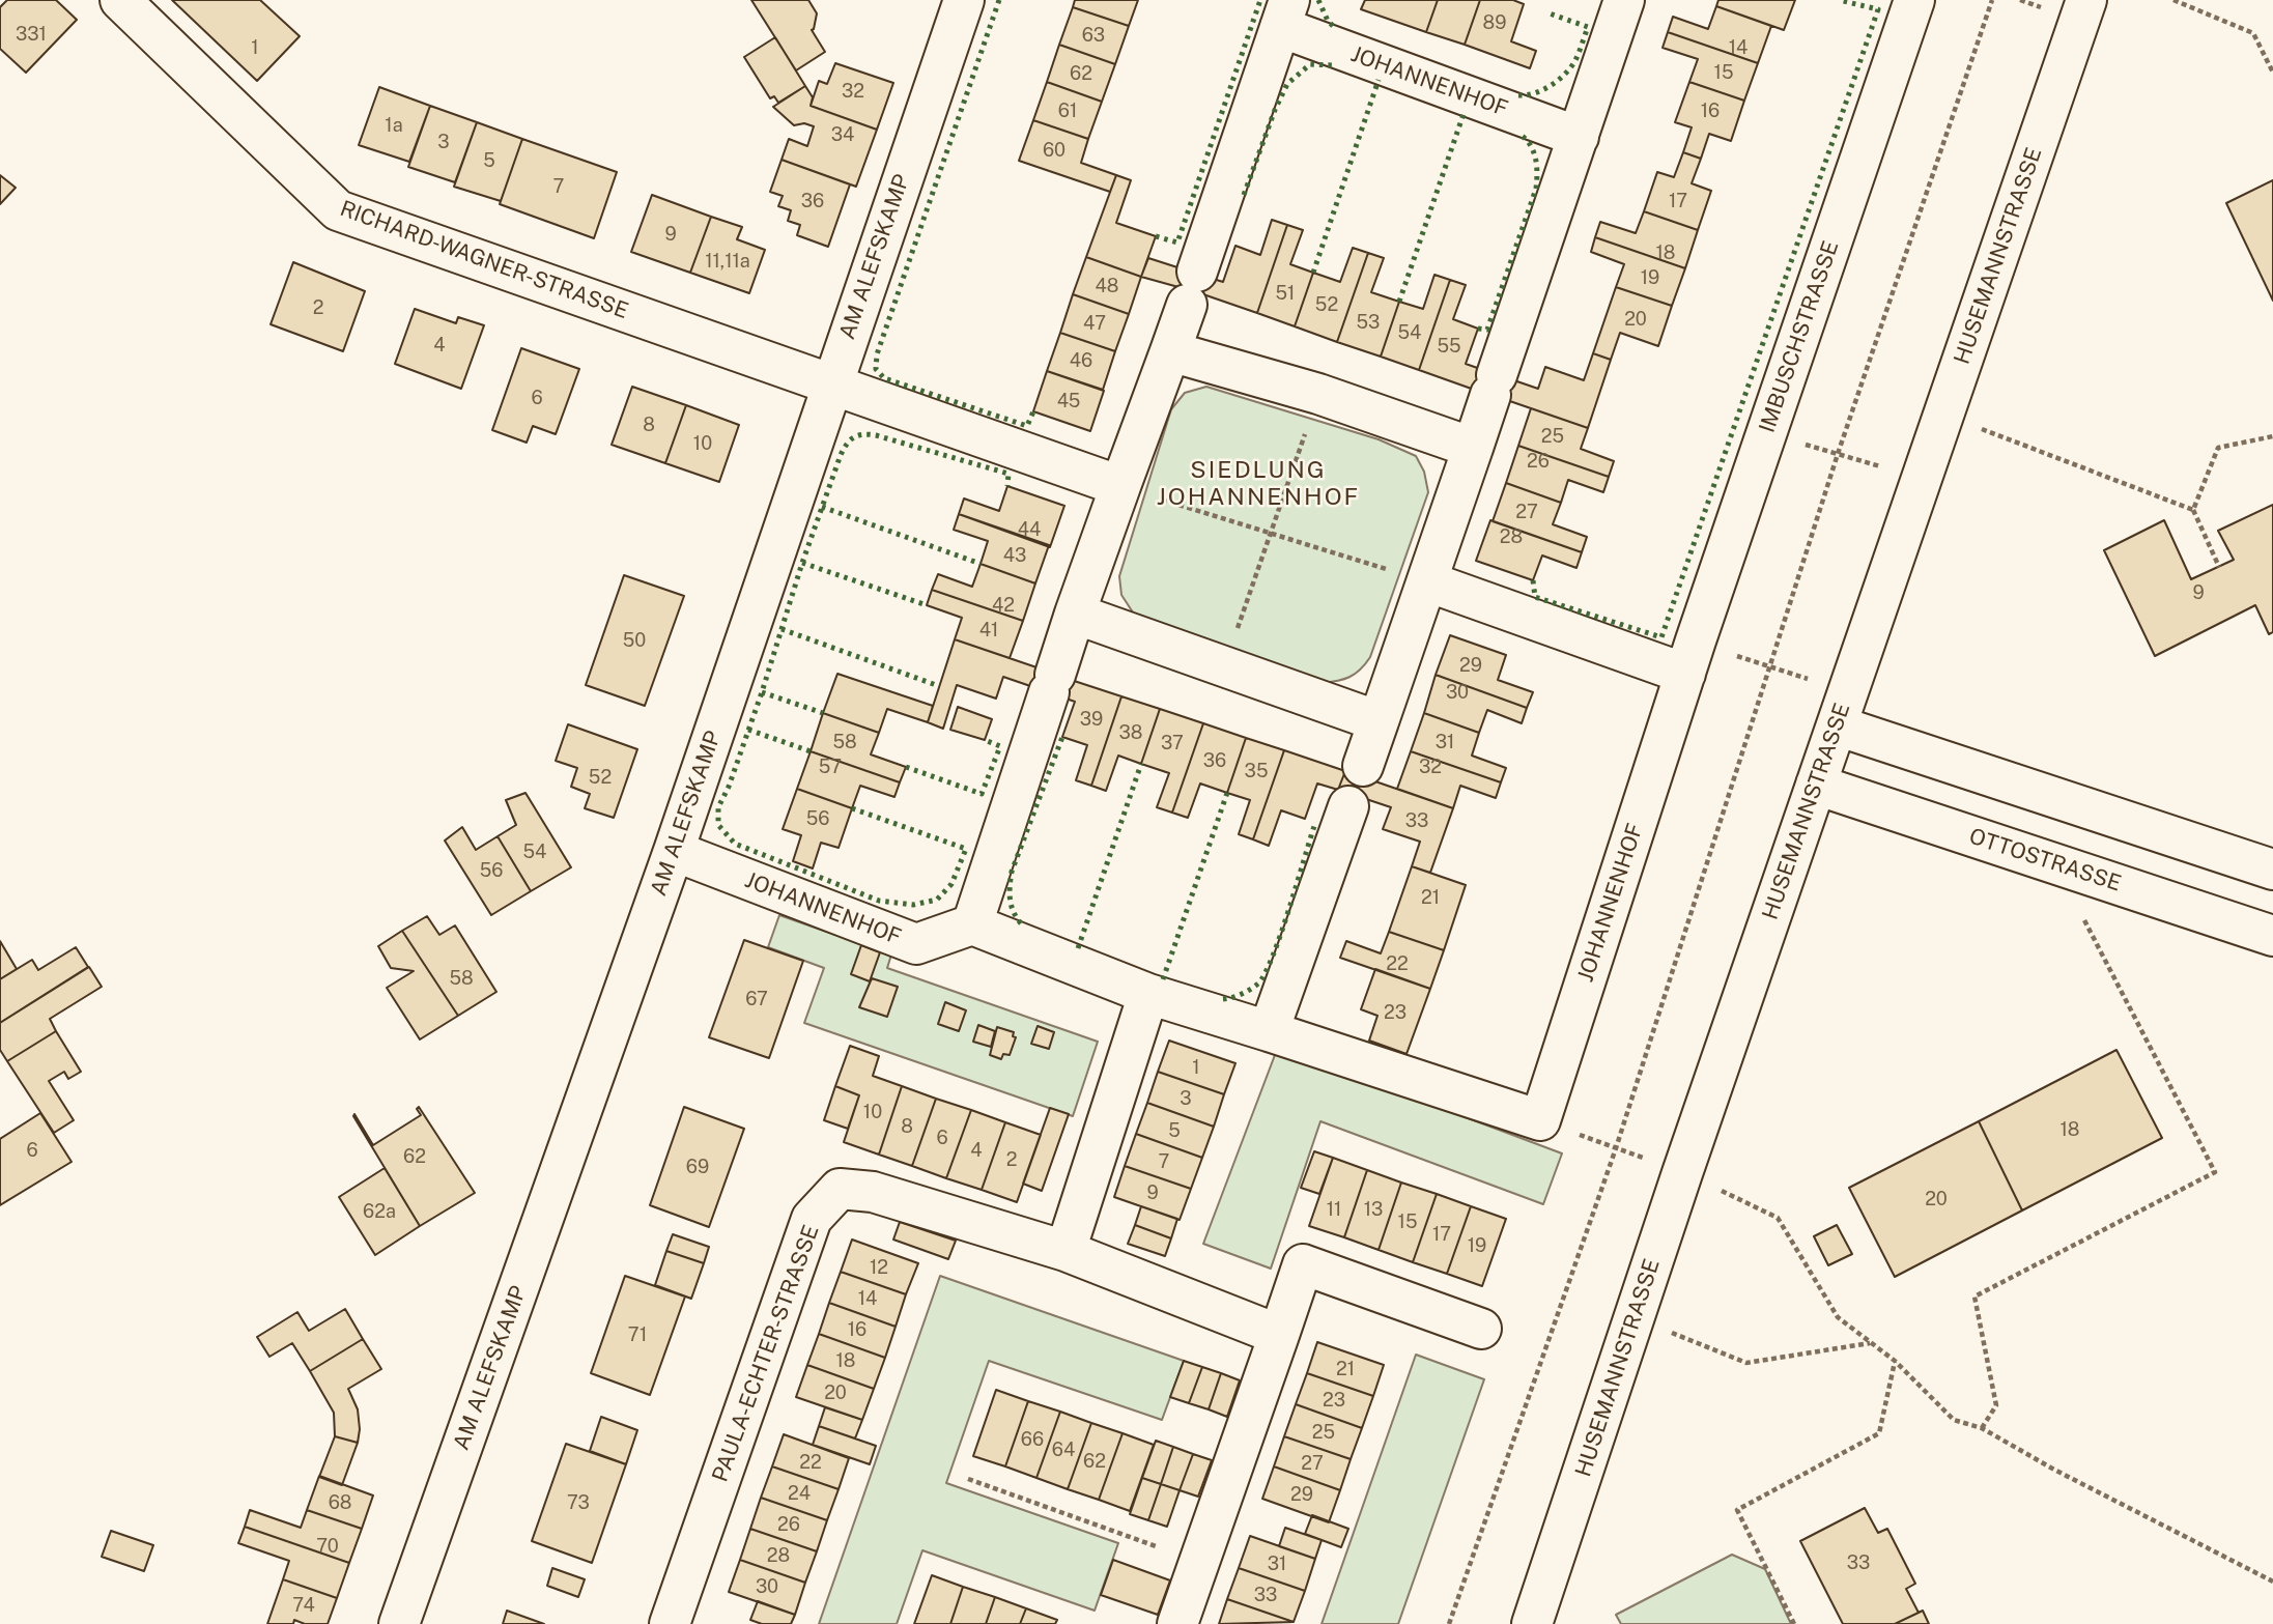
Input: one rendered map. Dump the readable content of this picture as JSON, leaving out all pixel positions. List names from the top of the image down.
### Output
{
  "streets": {
    "street": [
      "JOHANNENHOF",
      "HUSEMANNSTRASSE",
      "AM ALEFSKAMP",
      "RICHARD-WAGNER-STRASSE",
      "IMBUSCHSTRASSE",
      "OTTOSTRASSE",
      "PAULA-ECHTER-STRASSE"
    ]
  },
  "crossings": [
    ["JOHANNENHOF", "AM ALEFSKAMP"],
    ["JOHANNENHOF", "IMBUSCHSTRASSE"],
    ["HUSEMANNSTRASSE", "OTTOSTRASSE"],
    ["AM ALEFSKAMP", "RICHARD-WAGNER-STRASSE"]
  ],
  "districts": ["SIEDLUNG JOHANNENHOF"],
  "house_numbers": [
    "89",
    "331",
    "63",
    "1",
    "14",
    "15",
    "62",
    "32",
    "61",
    "16",
    "1a",
    "34",
    "3",
    "60",
    "5",
    "7",
    "36",
    "17",
    "9",
    "18",
    "11,11a",
    "19",
    "48",
    "51",
    "52",
    "2",
    "20",
    "53",
    "47",
    "54",
    "4",
    "55",
    "46",
    "6",
    "45",
    "8",
    "25",
    "10",
    "26",
    "27",
    "44",
    "28",
    "43",
    "9",
    "42",
    "41",
    "50",
    "29",
    "30",
    "39",
    "38",
    "58",
    "31",
    "37",
    "36",
    "57",
    "32",
    "35",
    "52",
    "56",
    "33",
    "54",
    "56",
    "21",
    "22",
    "58",
    "67",
    "23",
    "1",
    "3",
    "10",
    "8",
    "18",
    "5",
    "6",
    "6",
    "4",
    "62",
    "2",
    "7",
    "69",
    "9",
    "20",
    "11",
    "13",
    "62a",
    "15",
    "17",
    "19",
    "12",
    "14",
    "16",
    "71",
    "18",
    "21",
    "20",
    "23",
    "25",
    "66",
    "64",
    "62",
    "22",
    "27",
    "24",
    "29",
    "68",
    "73",
    "26",
    "70",
    "28",
    "33",
    "31",
    "30",
    "33",
    "74"
  ]
}
